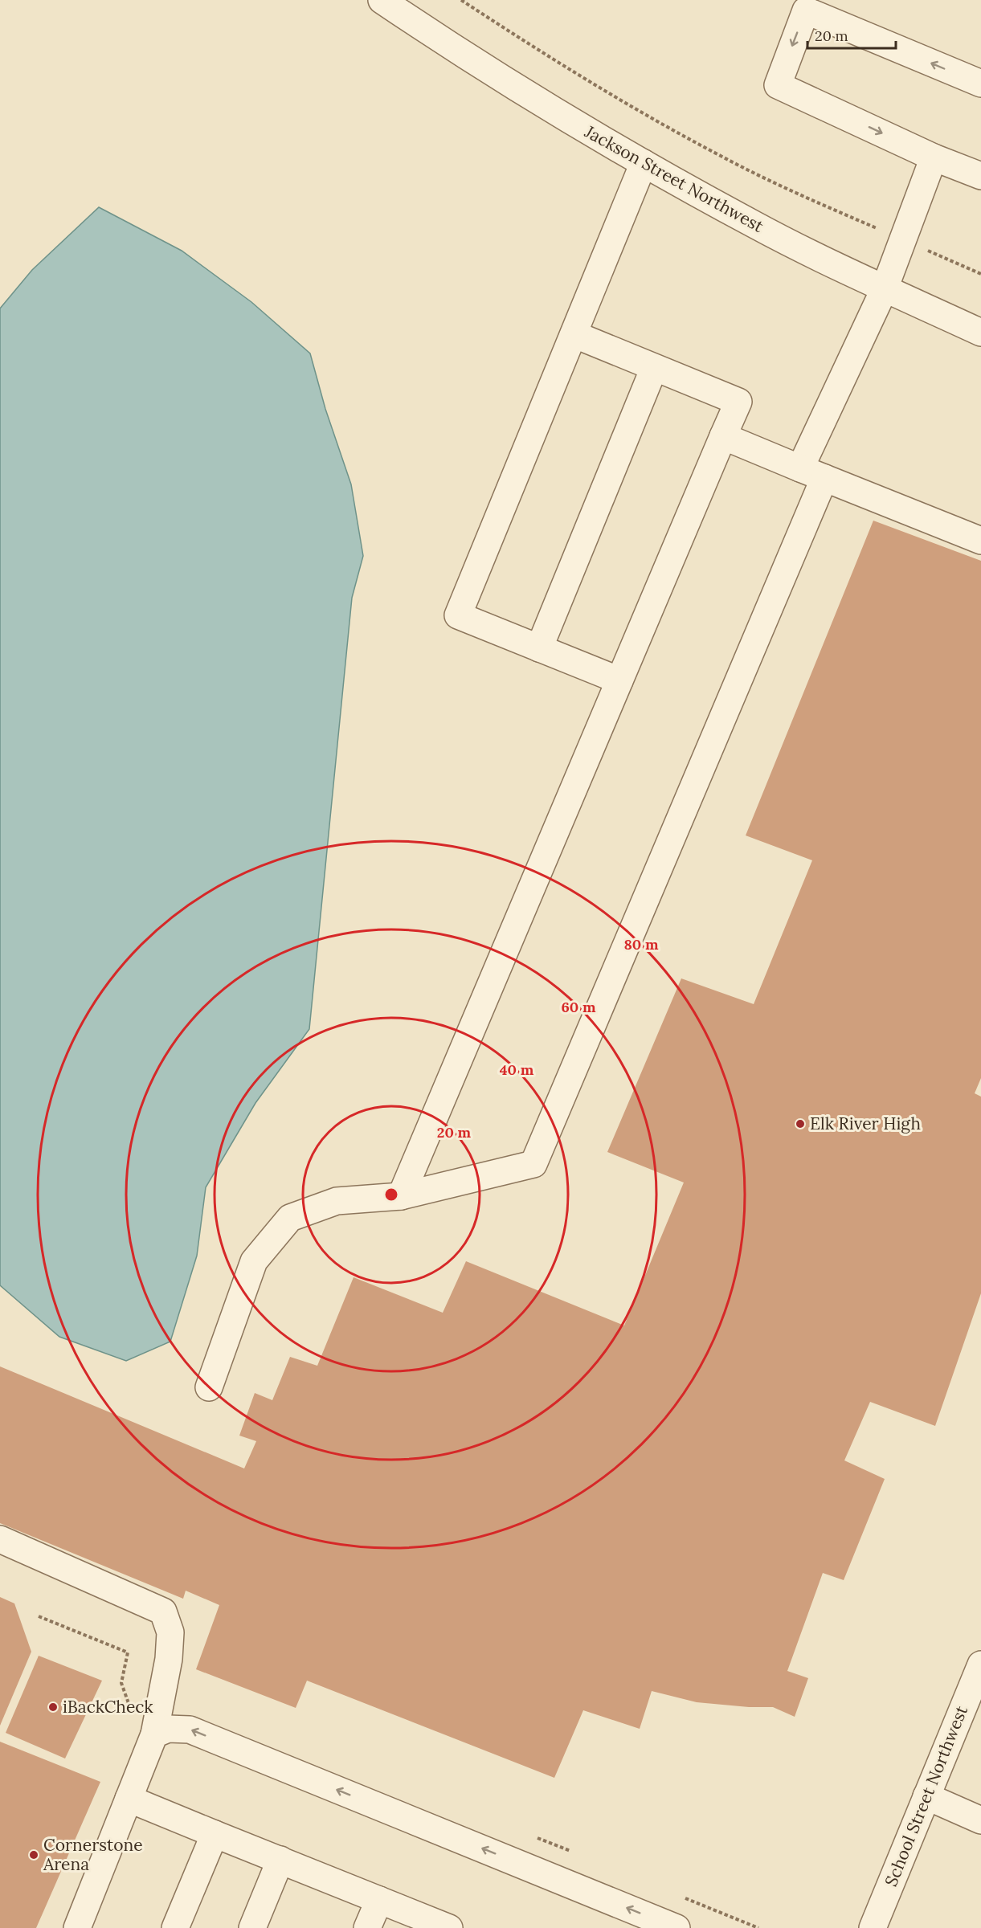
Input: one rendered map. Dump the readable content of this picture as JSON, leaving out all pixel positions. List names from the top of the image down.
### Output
{
  "streets": {
    "street": ["Jackson Street Northwest", "School Street Northwest"]
  },
  "places": ["Elk River High", "iBackCheck", "Cornerstone Arena"],
  "scale_bar": "20 m",
  "rings": [
    "80 m",
    "60 m",
    "40 m",
    "20 m"
  ]
}
